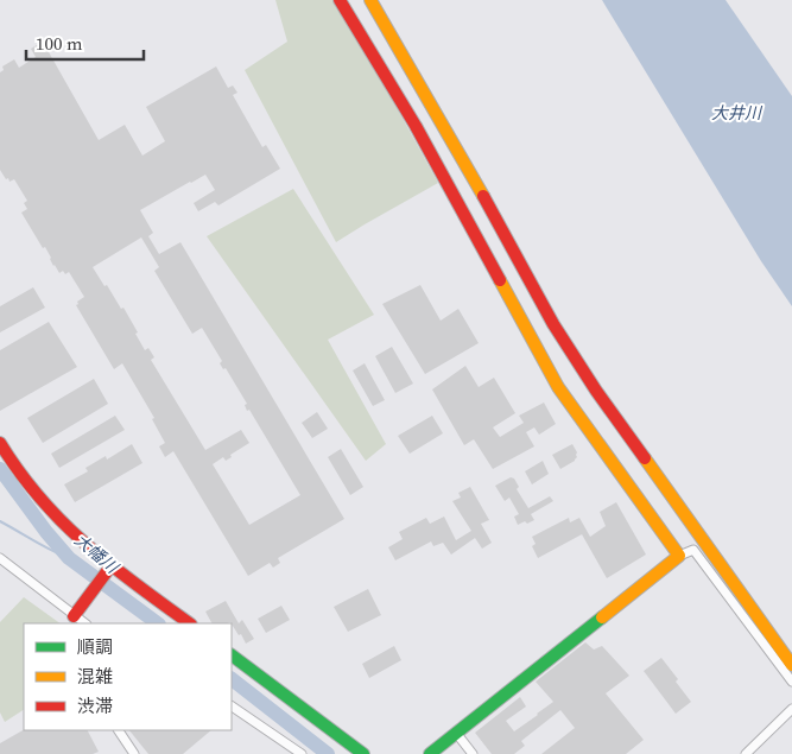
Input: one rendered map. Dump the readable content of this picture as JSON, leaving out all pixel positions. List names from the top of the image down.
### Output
{
  "water": ["大井川", "大幡川"],
  "legend": ["順調", "混雑", "渋滞"],
  "scale_bar": "100 m"
}
